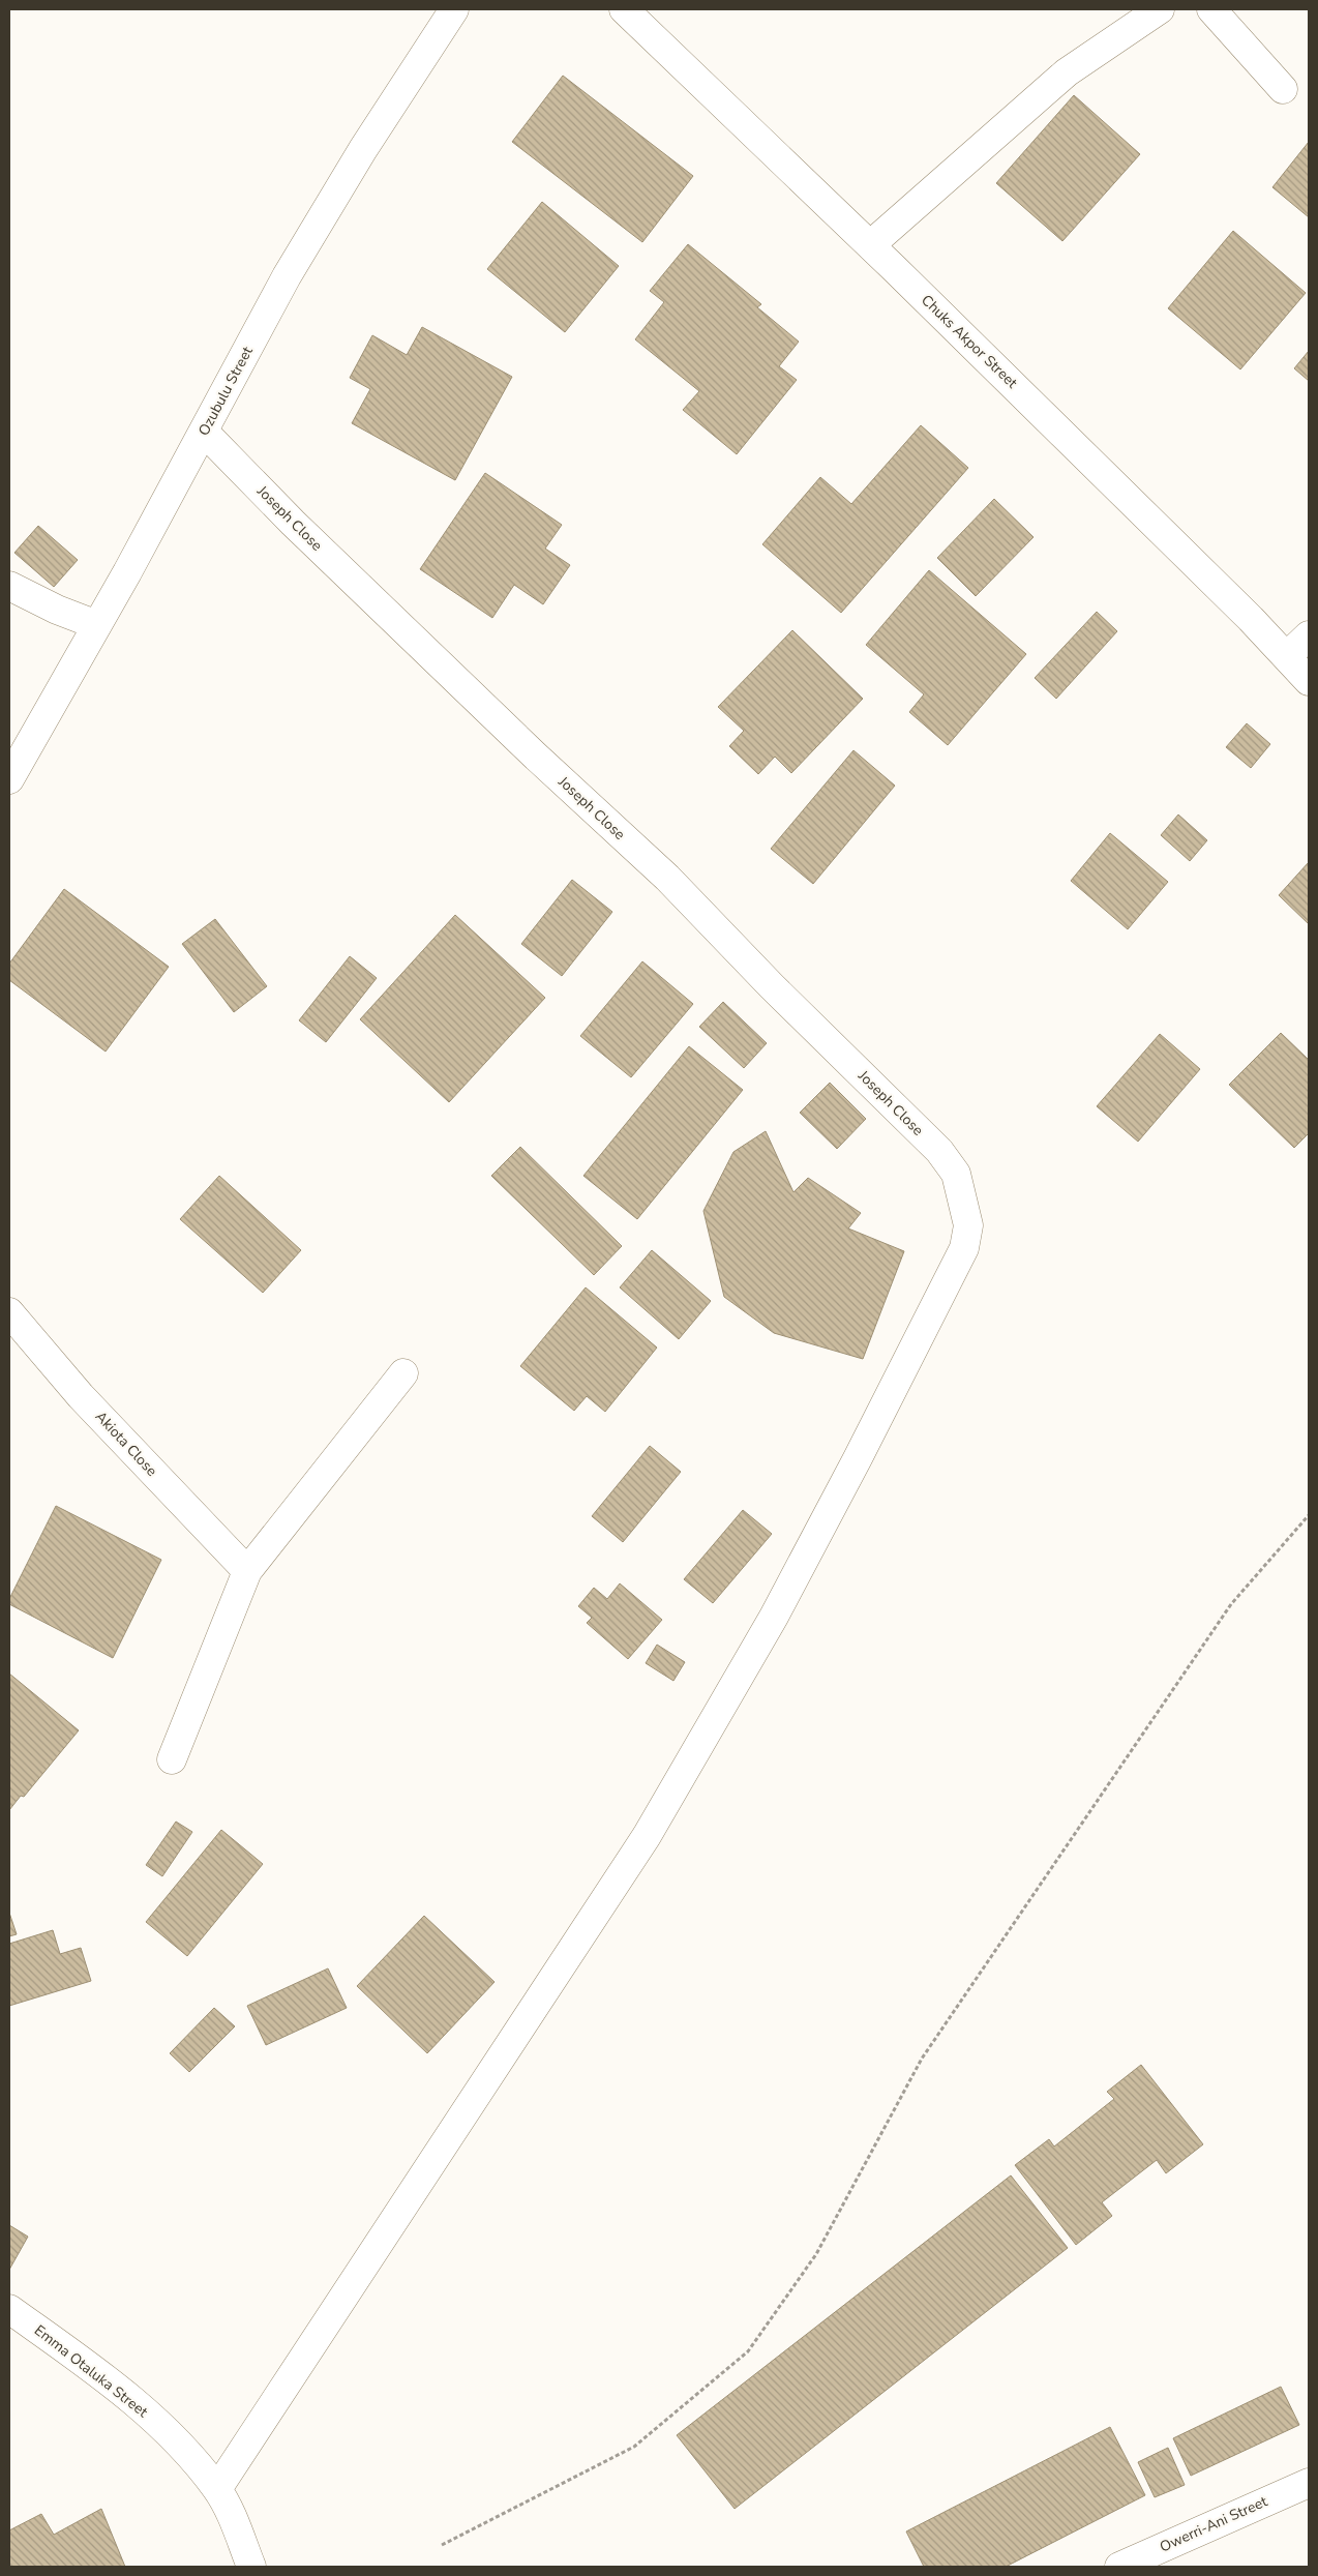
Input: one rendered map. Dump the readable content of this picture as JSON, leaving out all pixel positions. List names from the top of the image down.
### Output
{
  "streets": {
    "street": [
      "Chuks Akpor Street",
      "Ozubulu Street",
      "Joseph Close",
      "Akiota Close",
      "Emma Otaluka Street",
      "Owerri-Ani Street"
    ]
  },
  "crossings": [
    ["Ozubulu Street", "Joseph Close"],
    ["Joseph Close", "Emma Otaluka Street"]
  ]
}
